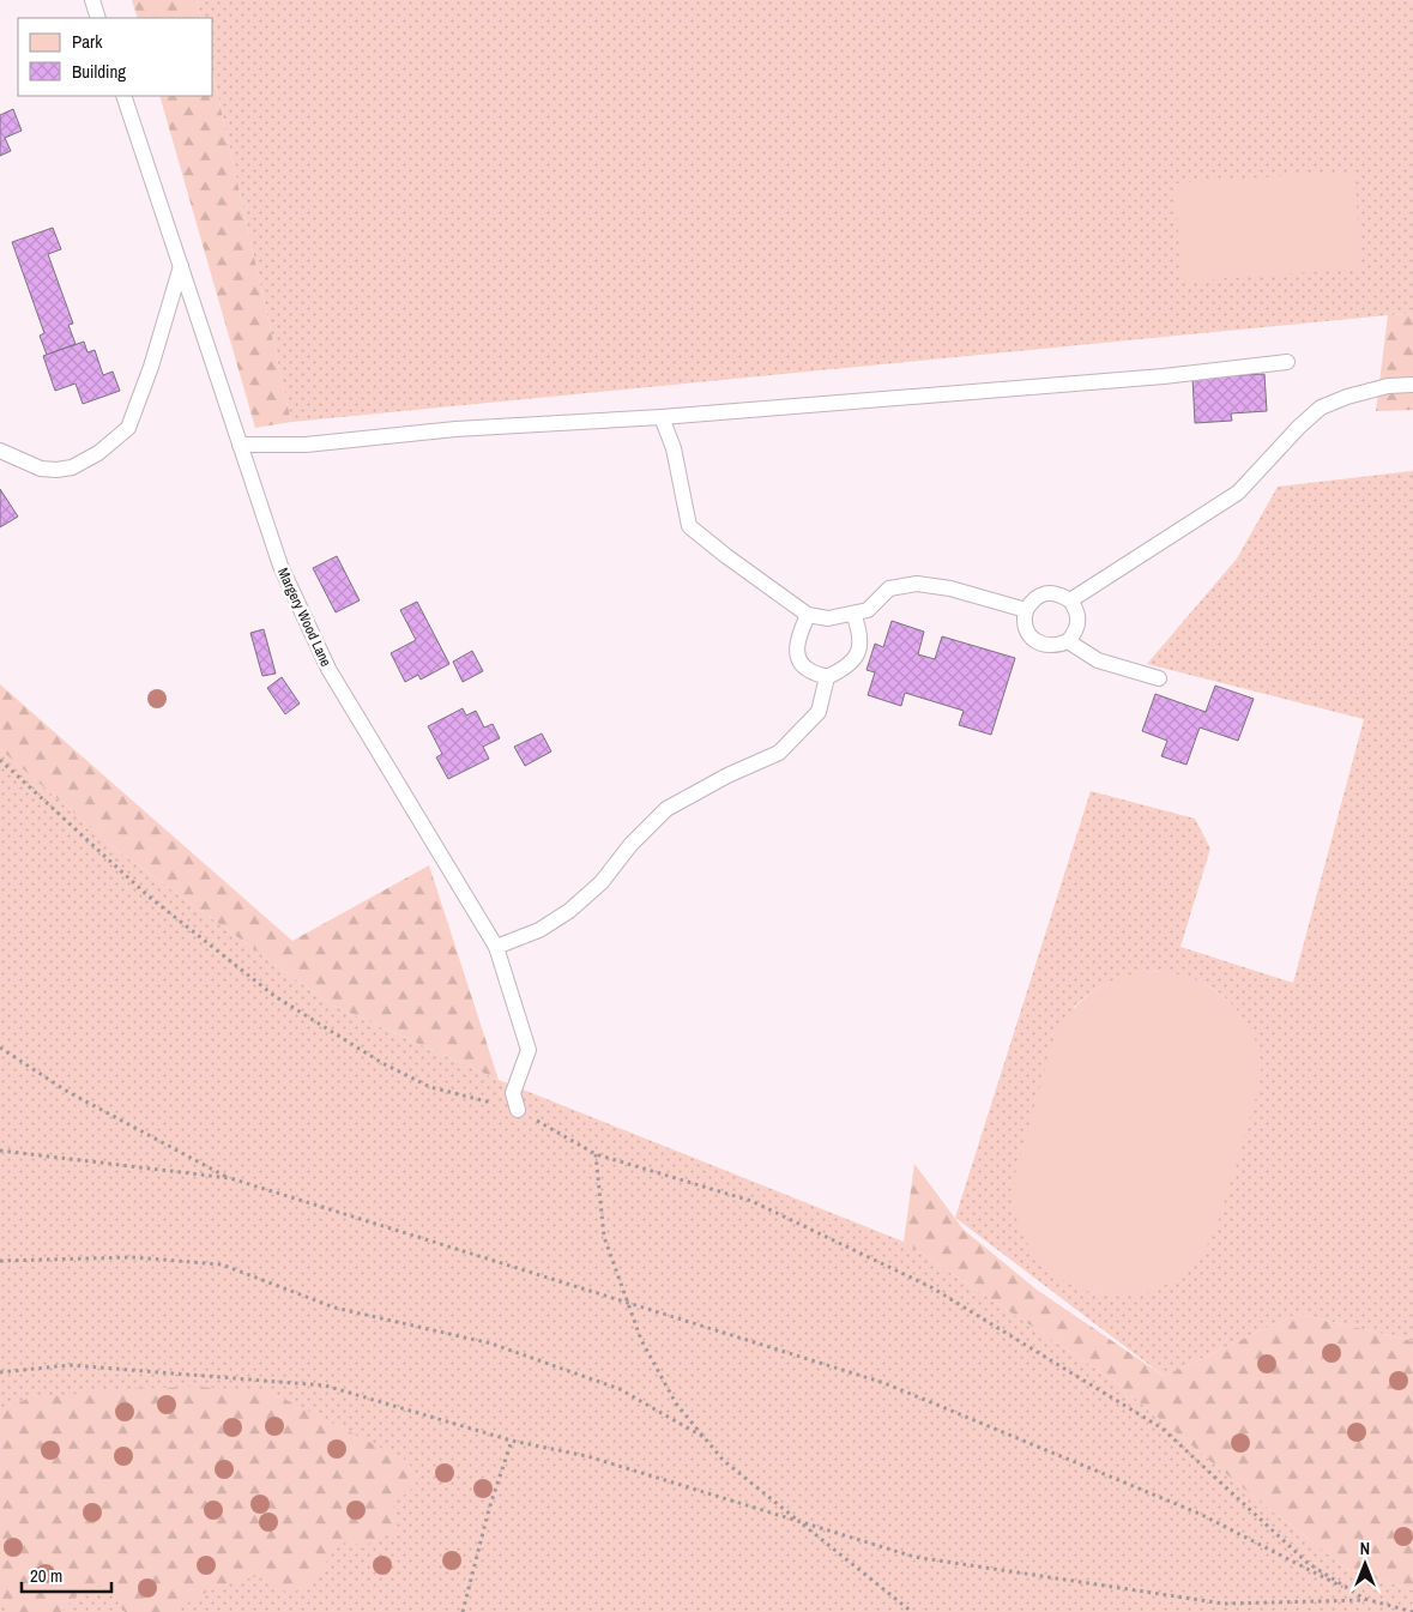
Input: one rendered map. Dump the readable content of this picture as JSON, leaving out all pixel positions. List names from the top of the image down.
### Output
{
  "streets": {
    "lane": ["Margery Wood Lane"]
  },
  "legend": ["Park", "Building"],
  "scale_bar": "20 m",
  "north": "top"
}
